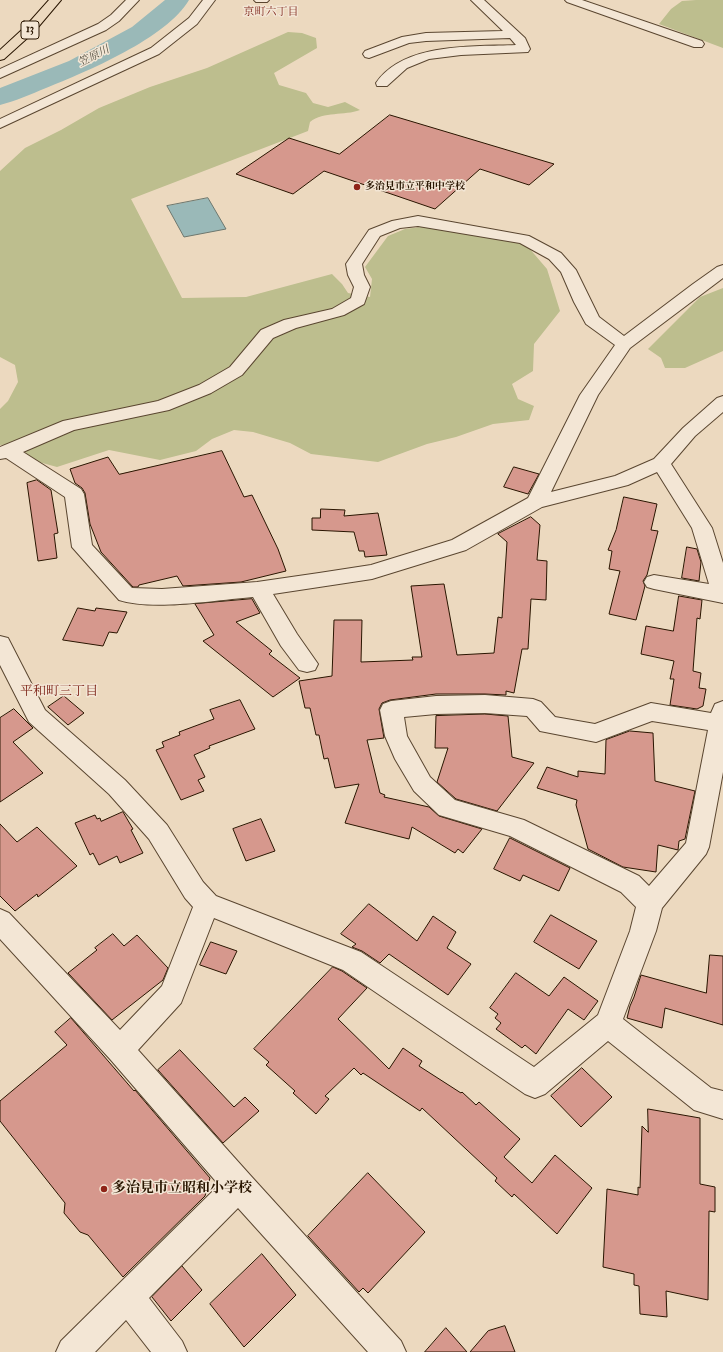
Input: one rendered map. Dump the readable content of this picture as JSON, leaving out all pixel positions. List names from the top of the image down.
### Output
{
  "streets": {
    "main road": ["13"]
  },
  "districts": ["京町六丁目", "平和町三丁目"],
  "water": ["笠原川"],
  "places": ["多治見市立平和中学校", "多治見市立昭和小学校"]
}
